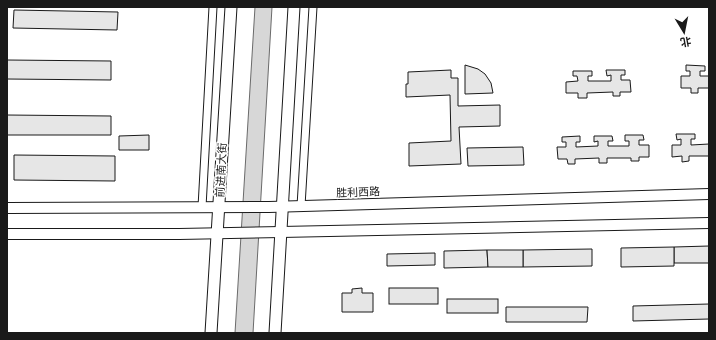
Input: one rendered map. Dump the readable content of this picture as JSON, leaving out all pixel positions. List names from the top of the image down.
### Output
{
  "streets": {
    "main road": ["前进南大街", "胜利西路"]
  },
  "crossings": [
    ["前进南大街", "胜利西路"]
  ],
  "north": "bottom"
}
